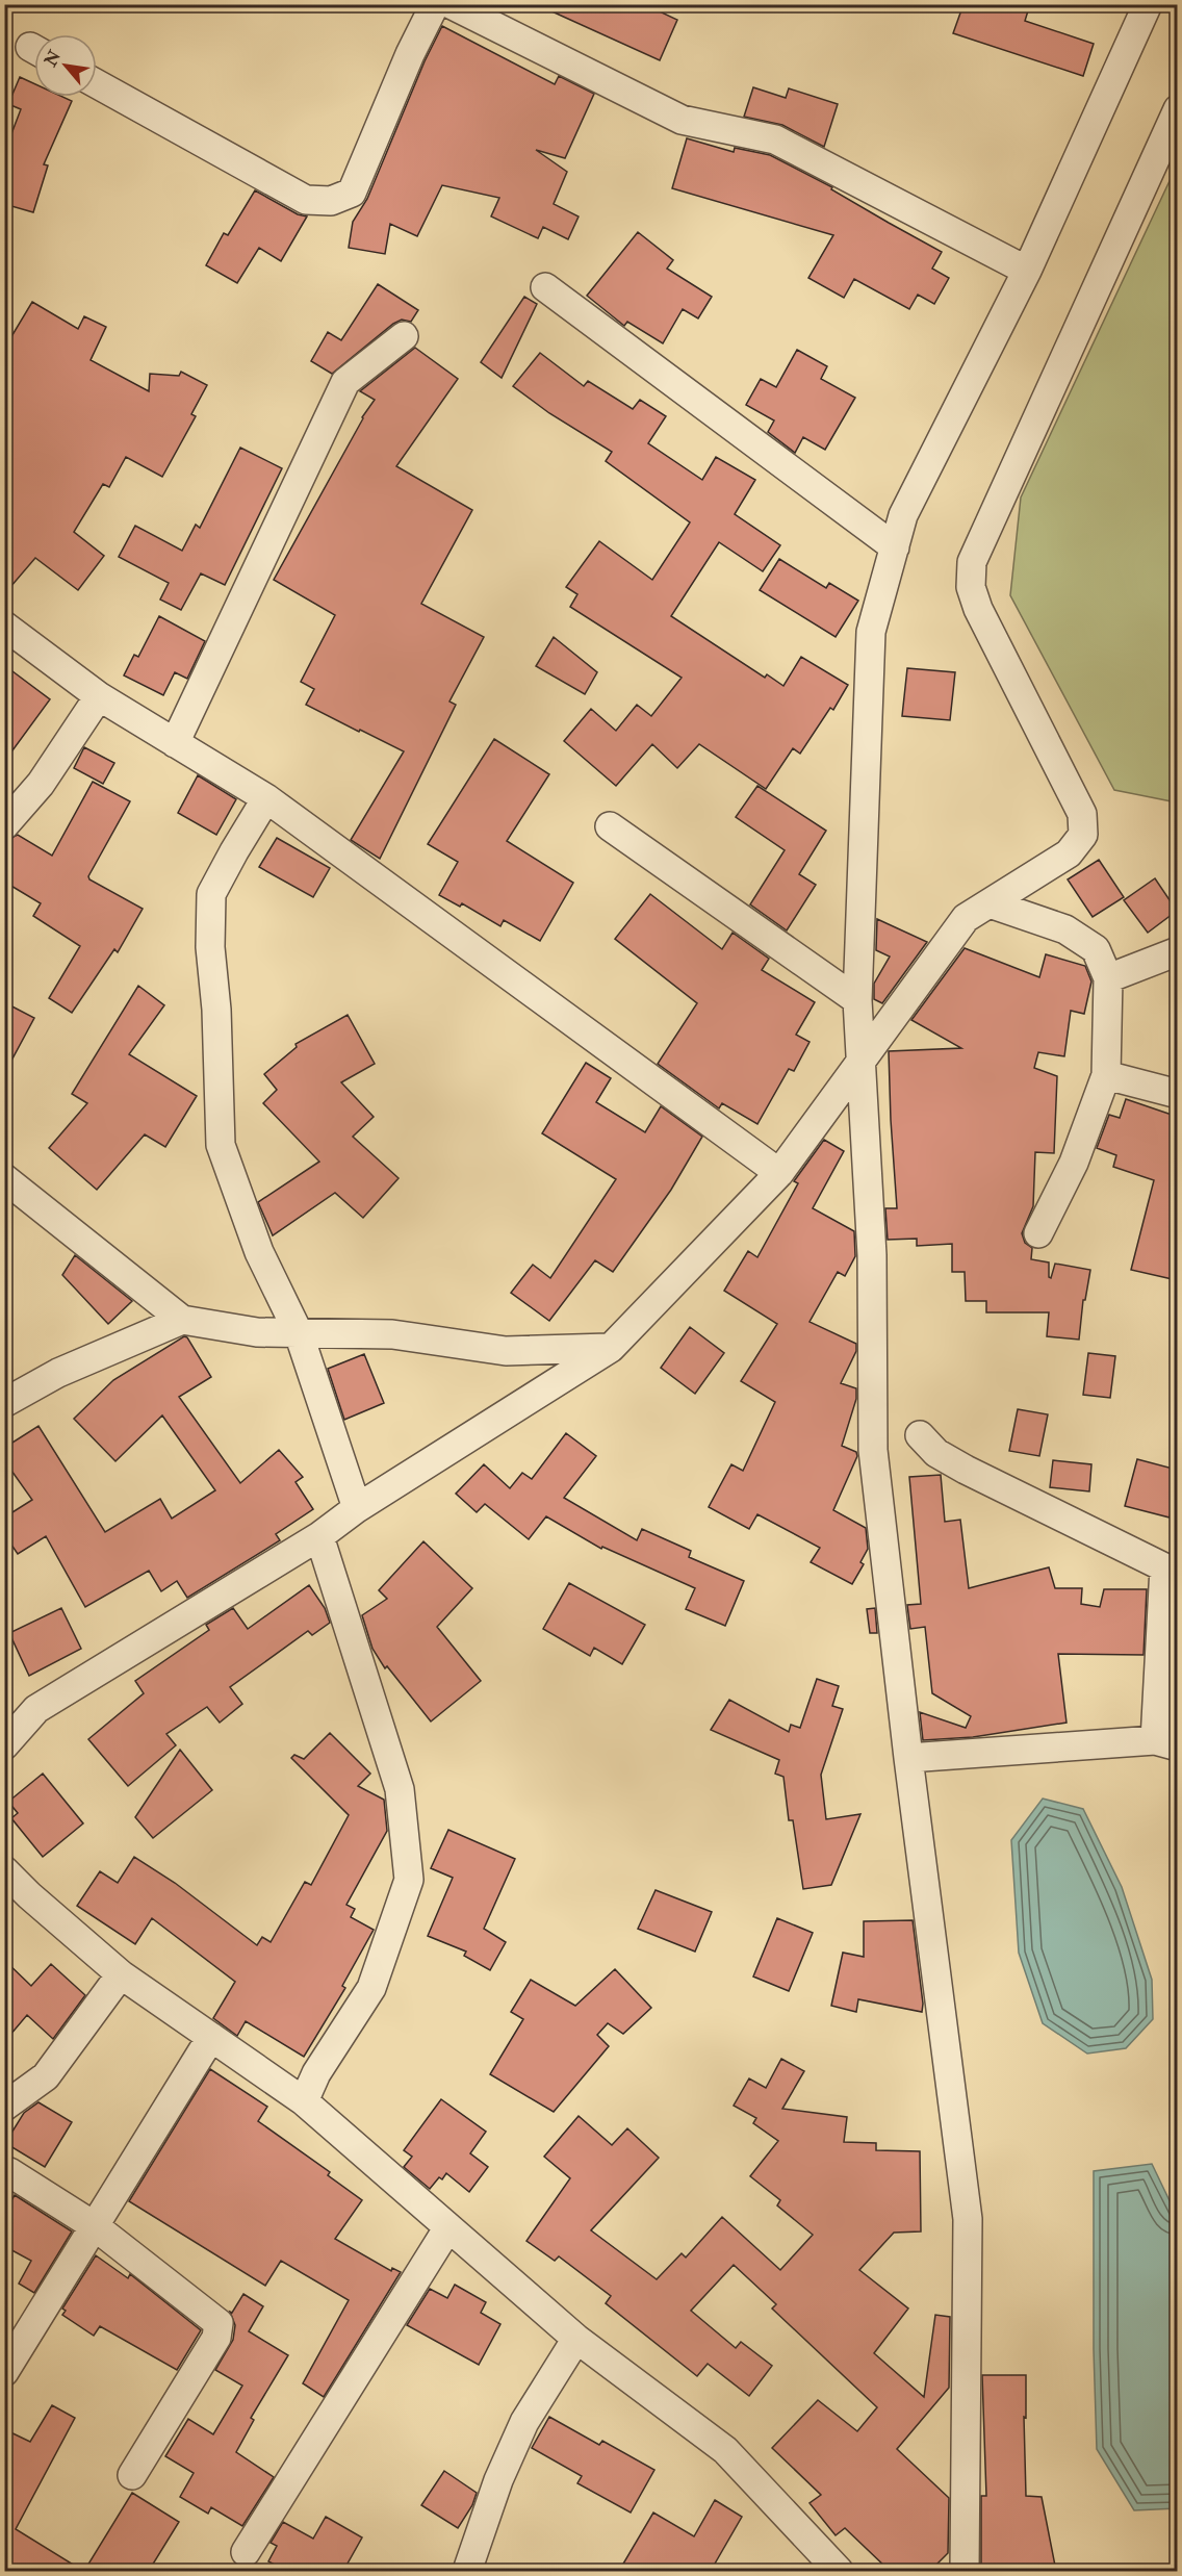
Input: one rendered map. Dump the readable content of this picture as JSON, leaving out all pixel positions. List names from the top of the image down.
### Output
{
  "north": "top left"
}
